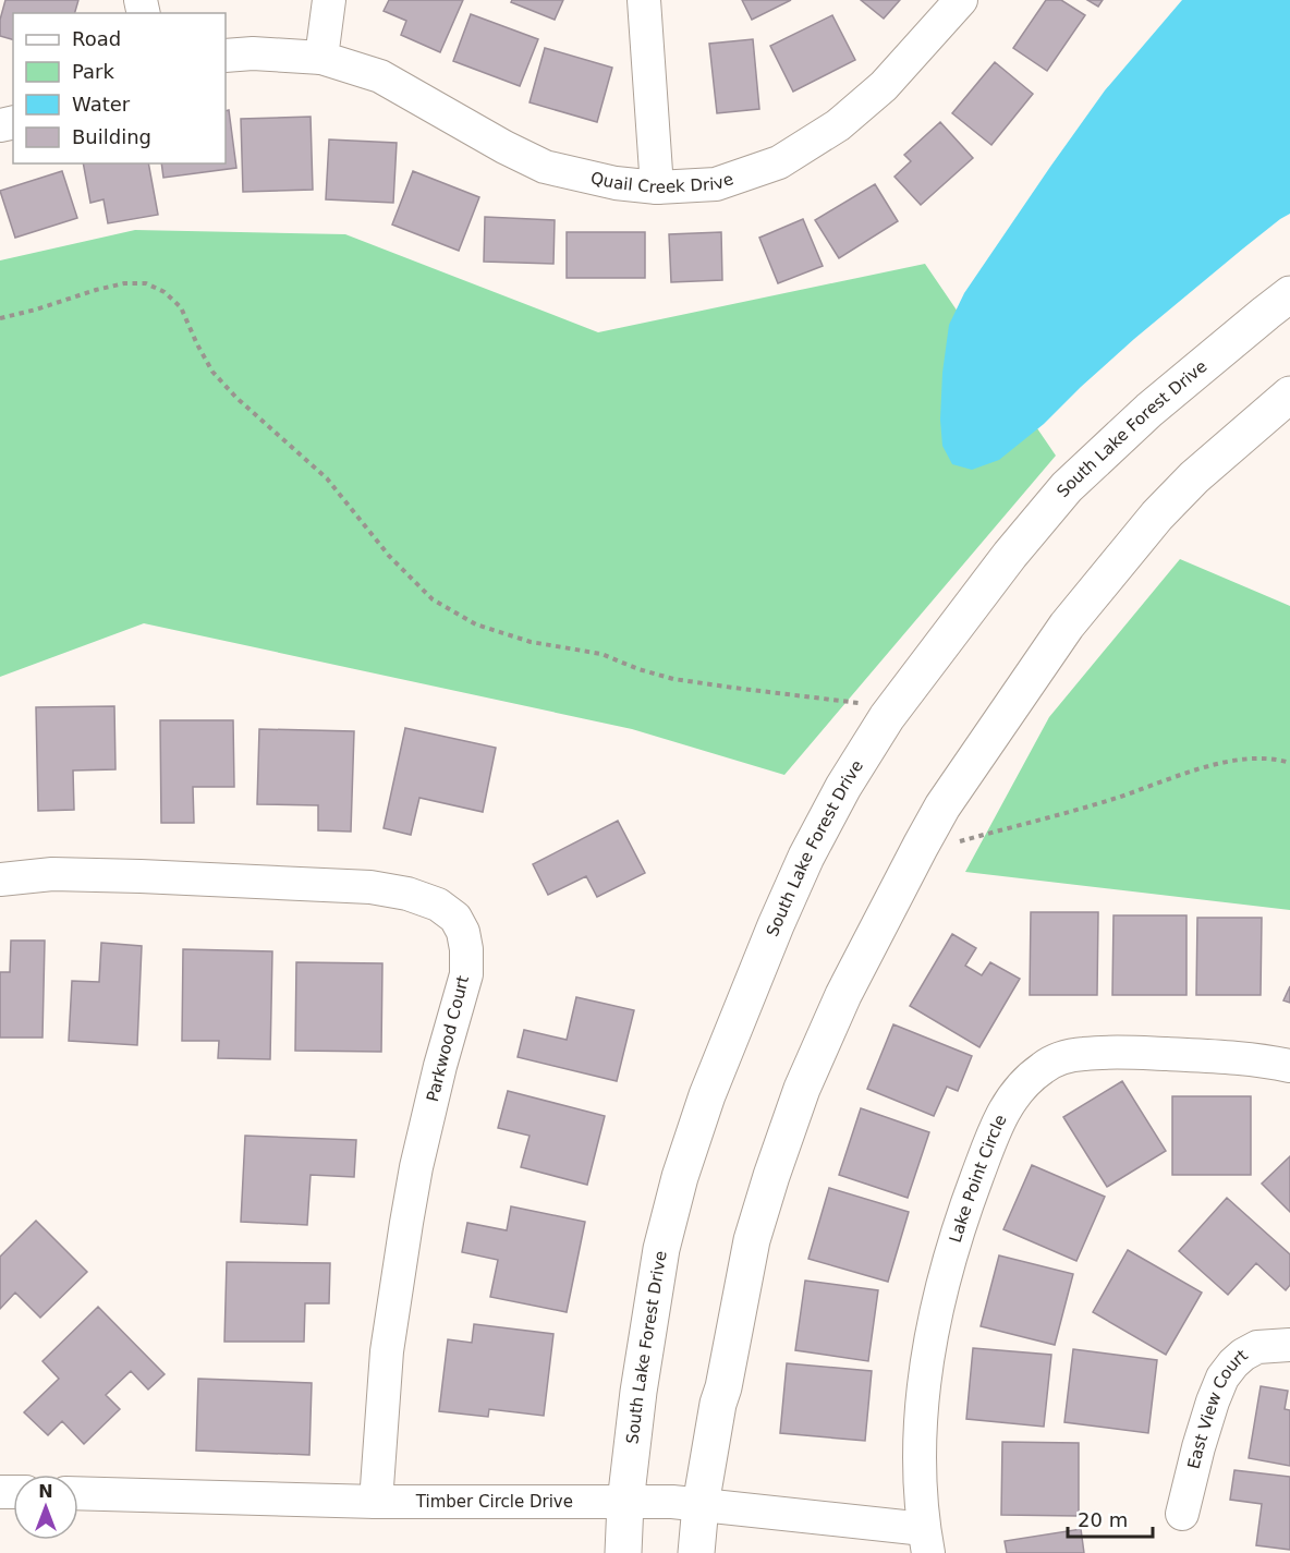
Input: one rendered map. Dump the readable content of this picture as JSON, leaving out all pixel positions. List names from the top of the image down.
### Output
{
  "streets": {
    "main road": ["South Lake Forest Drive"],
    "street": [
      "Quail Creek Drive",
      "Parkwood Court",
      "Lake Point Circle",
      "East View Court",
      "Timber Circle Drive"
    ]
  },
  "crossings": [
    ["South Lake Forest Drive", "Timber Circle Drive"],
    ["Parkwood Court", "Timber Circle Drive"],
    ["Lake Point Circle", "Timber Circle Drive"]
  ],
  "legend": [
    "Road",
    "Park",
    "Water",
    "Building"
  ],
  "scale_bar": "20 m",
  "north": "top"
}
